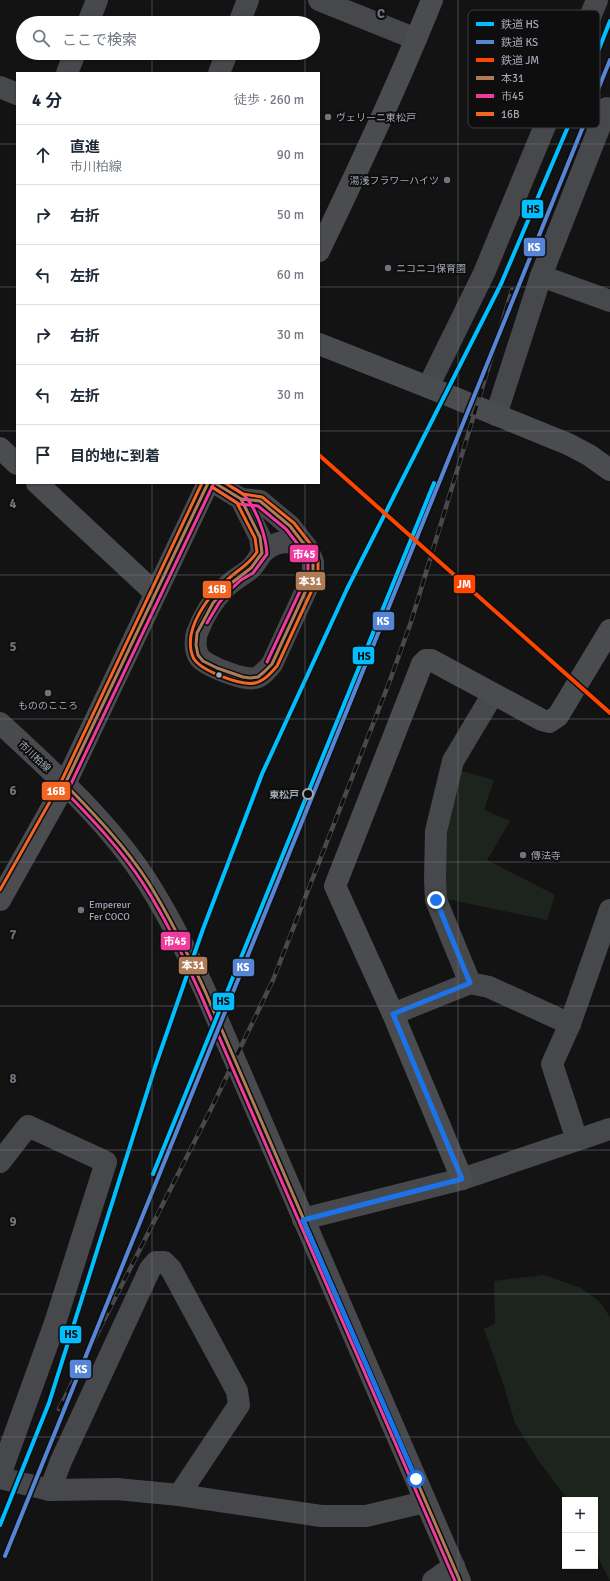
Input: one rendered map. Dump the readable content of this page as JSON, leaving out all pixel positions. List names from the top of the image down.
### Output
{
  "streets": {
    "main road": ["市川柏線"]
  },
  "places": [
    "ヴェリーニ東松戸",
    "湯浅フラワーハイツ",
    "ニコニコ保育園",
    "もののこころ",
    "東松戸",
    "傳法寺",
    "Empereur Fer COCO"
  ],
  "lines": [
    "rail line HS",
    "rail line KS",
    "rail line JM",
    "transit line 本31",
    "transit line 16B",
    "transit line 市45"
  ],
  "legend": [
    "鉄道 HS",
    "鉄道 KS",
    "鉄道 JM",
    "本31",
    "市45",
    "16B"
  ],
  "page": {
    "search": "ここで検索",
    "heading": ["4 分", "徒歩 · 260 m"],
    "list": [
      ["直進", "市川柏線", "90 m"],
      ["右折", "50 m"],
      ["左折", "60 m"],
      ["右折", "30 m"],
      ["左折", "30 m"],
      "目的地に到着"
    ],
    "map_buttons": ["+", "−"]
  },
  "grid": {
    "columns": ["C"],
    "rows": [
      "4",
      "5",
      "6",
      "7",
      "8",
      "9"
    ]
  }
}
